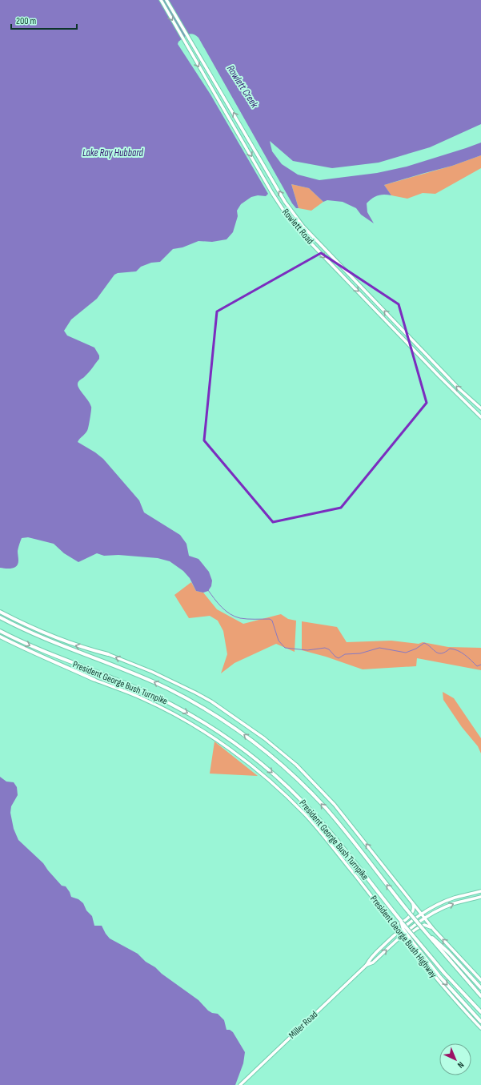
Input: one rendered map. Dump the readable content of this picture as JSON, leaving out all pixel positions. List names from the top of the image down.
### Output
{
  "streets": {
    "highway": ["President George Bush Turnpike"],
    "main road": ["Rowlett Road", "President George Bush Highway", "Miller Road"]
  },
  "crossings": [
    ["President George Bush Highway", "Miller Road"]
  ],
  "water": ["Rowlett Creek", "Lake Ray Hubbard"],
  "scale_bar": "200 m",
  "north": "bottom right"
}
